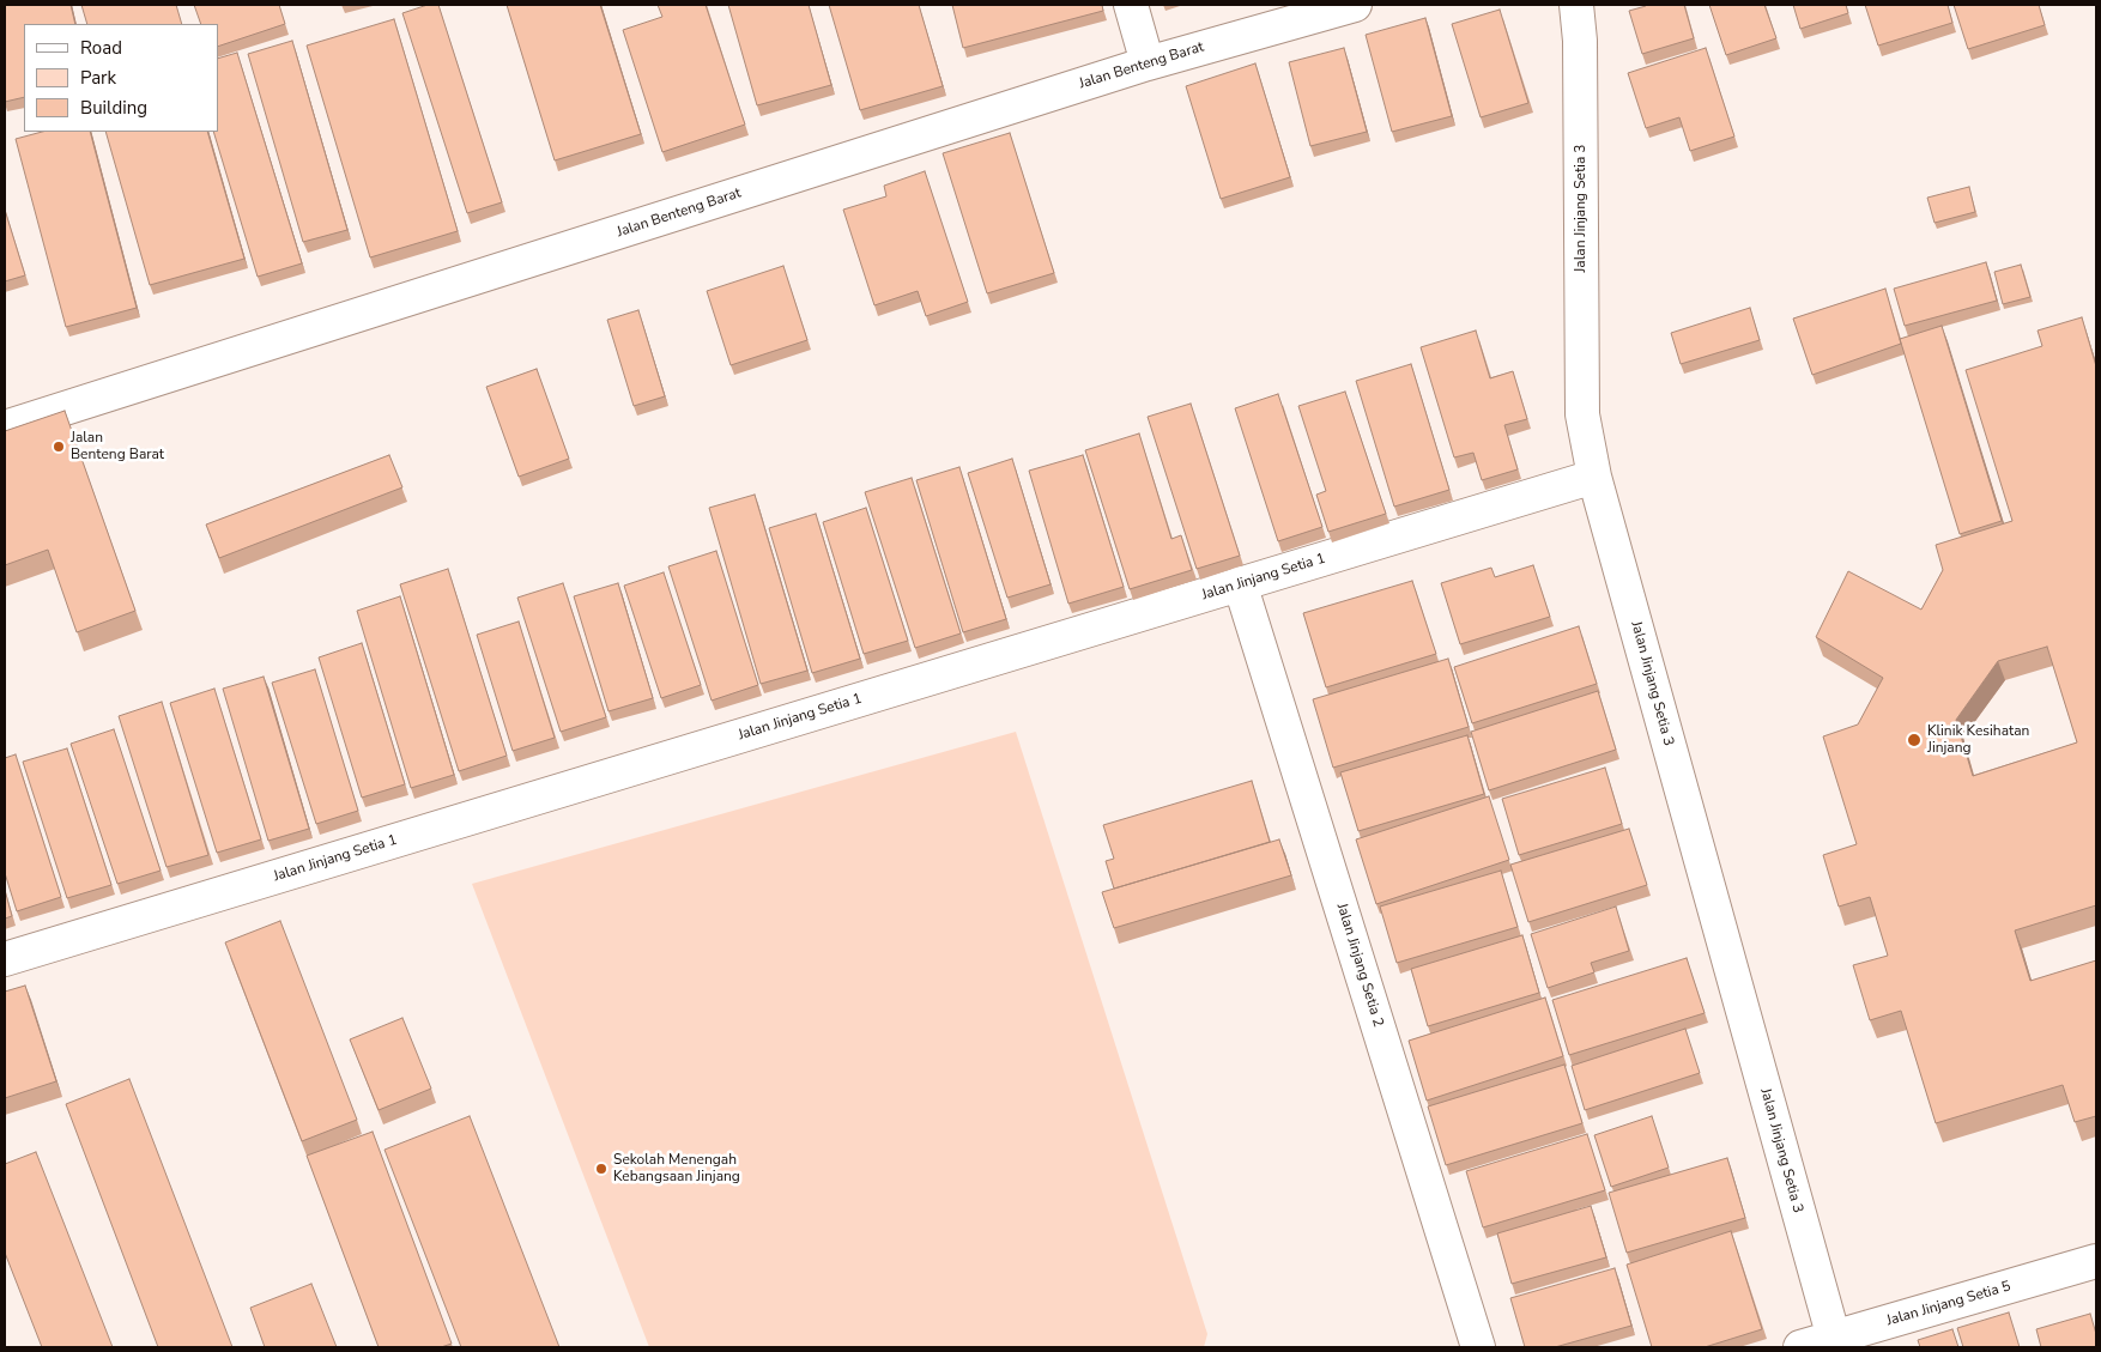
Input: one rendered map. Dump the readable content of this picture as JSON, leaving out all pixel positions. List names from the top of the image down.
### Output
{
  "streets": {
    "street": [
      "Jalan Benteng Barat",
      "Jalan Jinjang Setia 3",
      "Jalan Jinjang Setia 1",
      "Jalan Jinjang Setia 2",
      "Jalan Jinjang Setia 5"
    ]
  },
  "crossings": [
    ["Jalan Jinjang Setia 3", "Jalan Jinjang Setia 1"],
    ["Jalan Jinjang Setia 3", "Jalan Jinjang Setia 5"],
    ["Jalan Jinjang Setia 1", "Jalan Jinjang Setia 2"]
  ],
  "places": ["Jalan Benteng Barat", "Klinik Kesihatan Jinjang", "Sekolah Menengah Kebangsaan Jinjang"],
  "legend": ["Road", "Park", "Building"]
}
